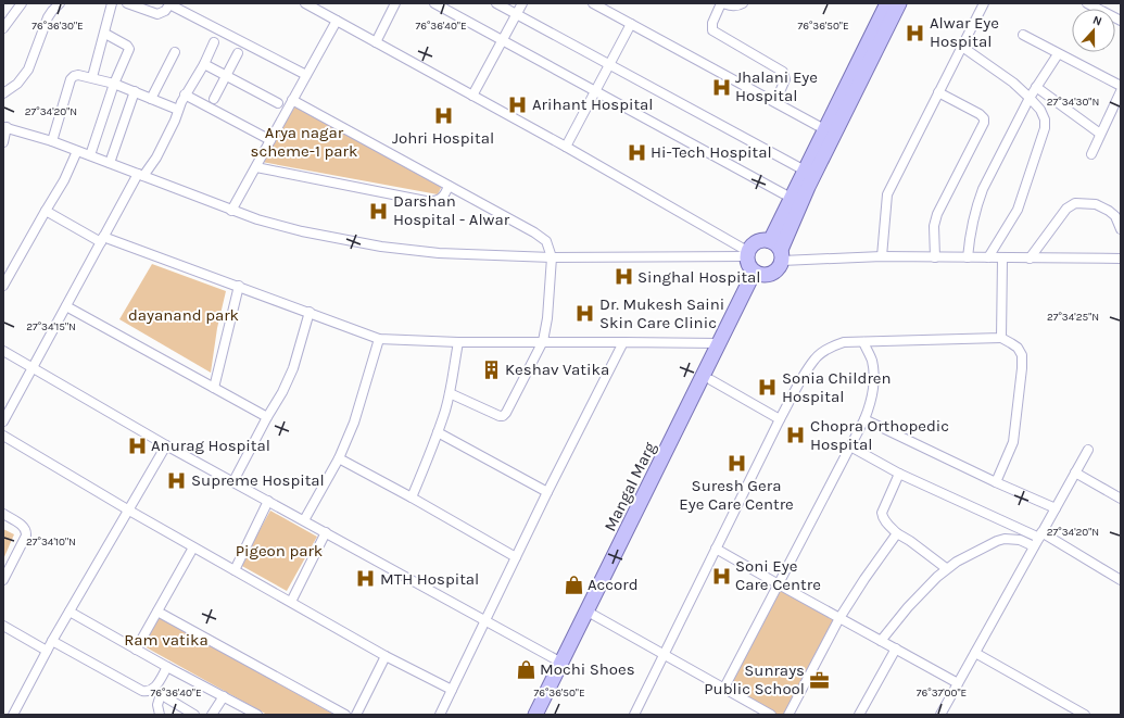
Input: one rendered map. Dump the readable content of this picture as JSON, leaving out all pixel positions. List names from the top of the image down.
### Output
{
  "streets": {
    "main road": ["Mangal Marg"]
  },
  "parks": [
    "Arya nagar scheme-1 park",
    "dayanand park",
    "Pigeon park",
    "Ram vatika"
  ],
  "places": {
    "hospital": [
      "Alwar Eye Hospital",
      "Jhalani Eye Hospital",
      "Arihant Hospital",
      "Johri Hospital",
      "Hi-Tech Hospital",
      "Darshan Hospital - Alwar",
      "Singhal Hospital",
      "Dr. Mukesh Saini Skin Care Clinic",
      "Sonia Children Hospital",
      "Chopra Orthopedic Hospital",
      "Anurag Hospital",
      "Suresh Gera Eye Care Centre",
      "Supreme Hospital",
      "Soni Eye Care Centre",
      "MTH Hospital"
    ],
    "building": ["Keshav Vatika"],
    "shop": ["Accord", "Mochi Shoes"],
    "office": ["Sunrays Public School"]
  },
  "north": "top",
  "coordinates": [
    "76°36'40\"E",
    "76°36'30\"E",
    "76°36'50\"E",
    "27°34'30\"N",
    "27°34'20\"N",
    "27°34'25\"N",
    "27°34'15\"N",
    "27°34'10\"N",
    "76°37'00\"E"
  ]
}
